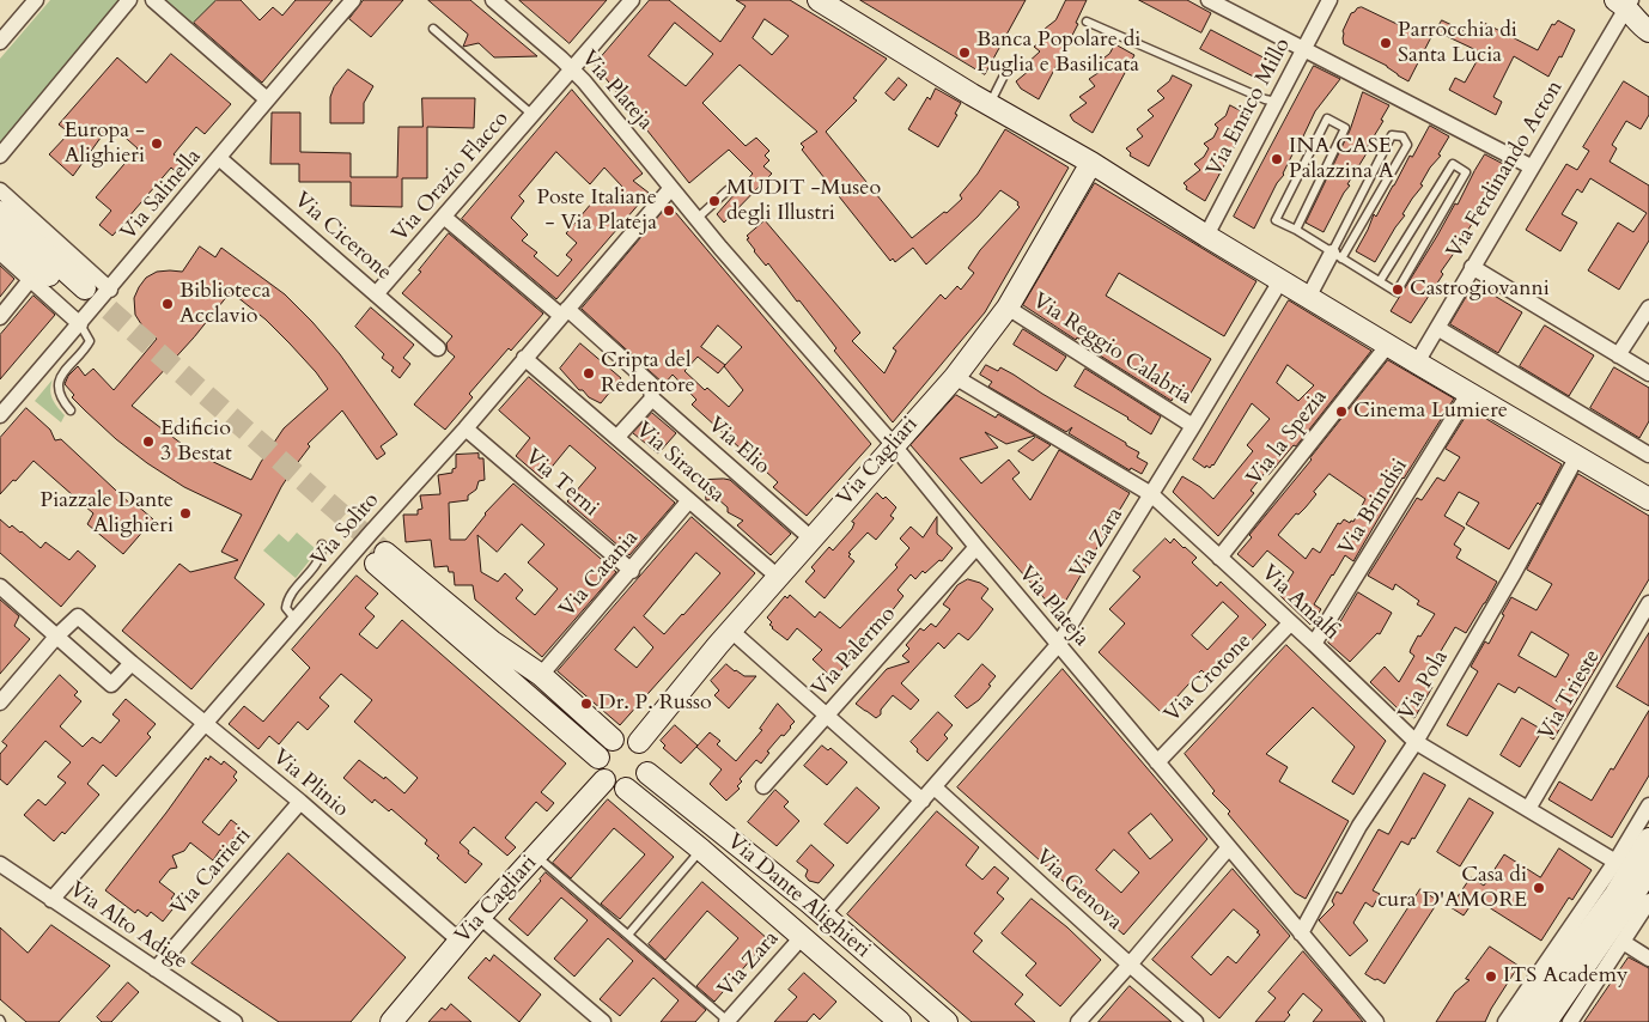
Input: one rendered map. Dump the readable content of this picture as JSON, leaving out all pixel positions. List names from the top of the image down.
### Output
{
  "streets": {
    "street": [
      "Via Plateja",
      "Via Enrico Millo",
      "Via Ferdinando Acton",
      "Via Orazio Flacco",
      "Via Salinella",
      "Via Cicerone",
      "Via Reggio Calabria",
      "Via la Spezia",
      "Via Elio",
      "Via Cagliari",
      "Via Siracusa",
      "Via Terni",
      "Via Brindisi",
      "Via Solìto",
      "Via Zara",
      "Via Catania",
      "Via Amalfi",
      "Via Palermo",
      "Via Crotone",
      "Via Pola",
      "Via Trieste",
      "Via Plinio",
      "Via Carrieri",
      "Via Genova",
      "Via Dante Alighieri",
      "Via Alto Adige"
    ]
  },
  "crossings": [
    ["Via Plateja", "Via Orazio Flacco"],
    ["Via Plateja", "Via Cagliari"],
    ["Via Plateja", "Via Solìto"],
    ["Via Plateja", "Via Zara"],
    ["Via Plateja", "Via Palermo"],
    ["Via Plateja", "Via Crotone"],
    ["Via Plateja", "Via Pola"],
    ["Via Orazio Flacco", "Via Cicerone"],
    ["Via Orazio Flacco", "Via Elio"],
    ["Via Salinella", "Via Cicerone"],
    ["Via Reggio Calabria", "Via Cagliari"],
    ["Via Reggio Calabria", "Via Zara"],
    ["Via la Spezia", "Via Amalfi"],
    ["Via Elio", "Via Cagliari"],
    ["Via Elio", "Via Solìto"],
    ["Via Cagliari", "Via Siracusa"],
    ["Via Cagliari", "Via Amalfi"],
    ["Via Cagliari", "Via Plinio"],
    ["Via Cagliari", "Via Dante Alighieri"],
    ["Via Siracusa", "Via Solìto"],
    ["Via Siracusa", "Via Catania"],
    ["Via Terni", "Via Solìto"],
    ["Via Terni", "Via Catania"],
    ["Via Brindisi", "Via Amalfi"],
    ["Via Solìto", "Via Plinio"],
    ["Via Solìto", "Via Alto Adige"],
    ["Via Zara", "Via Amalfi"],
    ["Via Zara", "Via Genova"],
    ["Via Zara", "Via Dante Alighieri"],
    ["Via Amalfi", "Via Crotone"],
    ["Via Amalfi", "Via Pola"],
    ["Via Amalfi", "Via Trieste"],
    ["Via Plinio", "Via Carrieri"],
    ["Via Carrieri", "Via Alto Adige"]
  ],
  "places": [
    "Parrocchia di Santa Lucia",
    "Banca Popolare di Puglia e Basilicata",
    "Europa - Alighieri",
    "INA CASE Palazzina A",
    "MUDIT -Museo degli Illustri",
    "Poste Italiane - Via Plateja",
    "Castrogiovanni",
    "Biblioteca Acclavio",
    "Cripta del Redentore",
    "Cinema Lumiere",
    "Edificio 3 Bestat",
    "Piazzale Dante Alighieri",
    "Dr. P. Russo",
    "Casa di cura D'AMORE",
    "ITS Academy"
  ]
}
